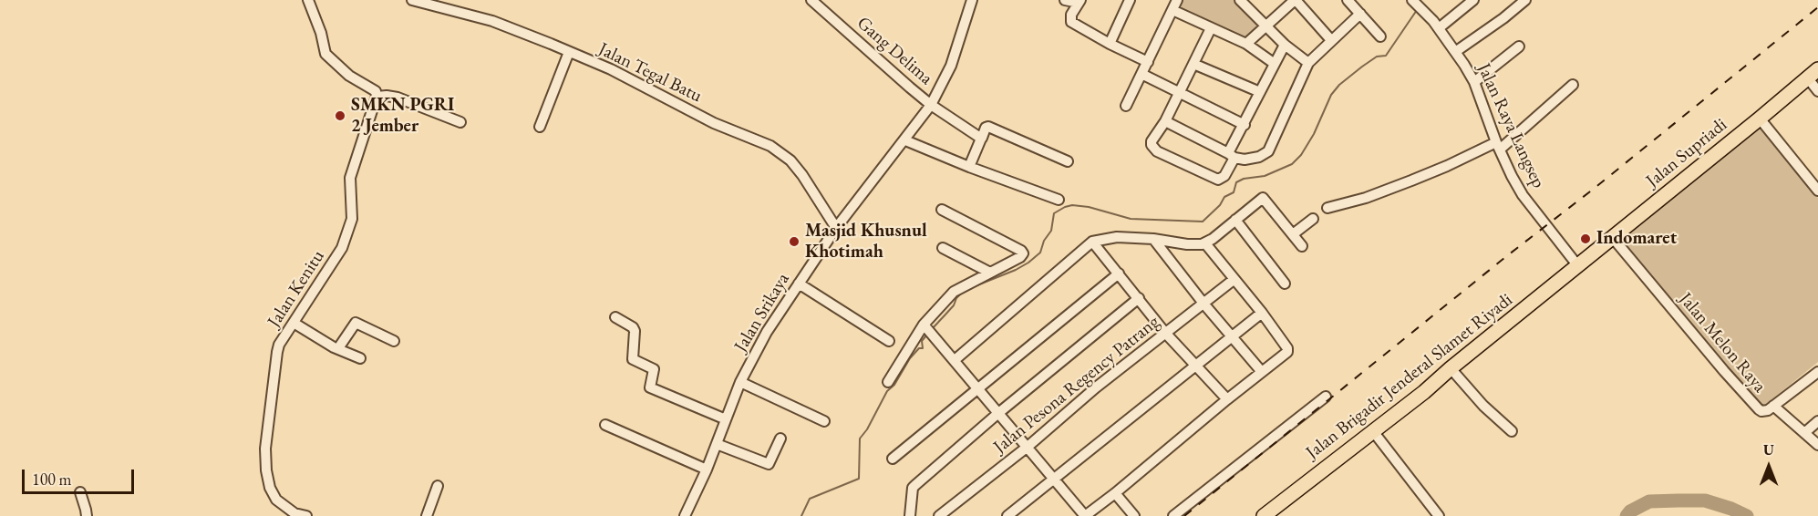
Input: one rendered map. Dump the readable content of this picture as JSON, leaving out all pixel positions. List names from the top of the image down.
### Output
{
  "streets": {
    "main road": ["Jalan Supriadi", "Jalan Brigadir Jenderal Slamet Riyadi"],
    "street": [
      "Gang Delima",
      "Jalan Tegal Batu",
      "Jalan Raya Langsep",
      "Jalan Kenitu",
      "Jalan Srikaya",
      "Jalan Melon Raya",
      "Jalan Pesona Regency Patrang"
    ]
  },
  "crossings": [
    ["Gang Delima", "Jalan Srikaya"],
    ["Jalan Tegal Batu", "Jalan Srikaya"],
    ["Jalan Raya Langsep", "Jalan Supriadi"],
    ["Jalan Raya Langsep", "Jalan Brigadir Jenderal Slamet Riyadi"],
    ["Jalan Supriadi", "Jalan Melon Raya"],
    ["Jalan Supriadi", "Jalan Brigadir Jenderal Slamet Riyadi"]
  ],
  "places": ["SMKN PGRI 2 Jember", "Indomaret", "Masjid Khusnul Khotimah"],
  "scale_bar": "100 m",
  "north": "top"
}
